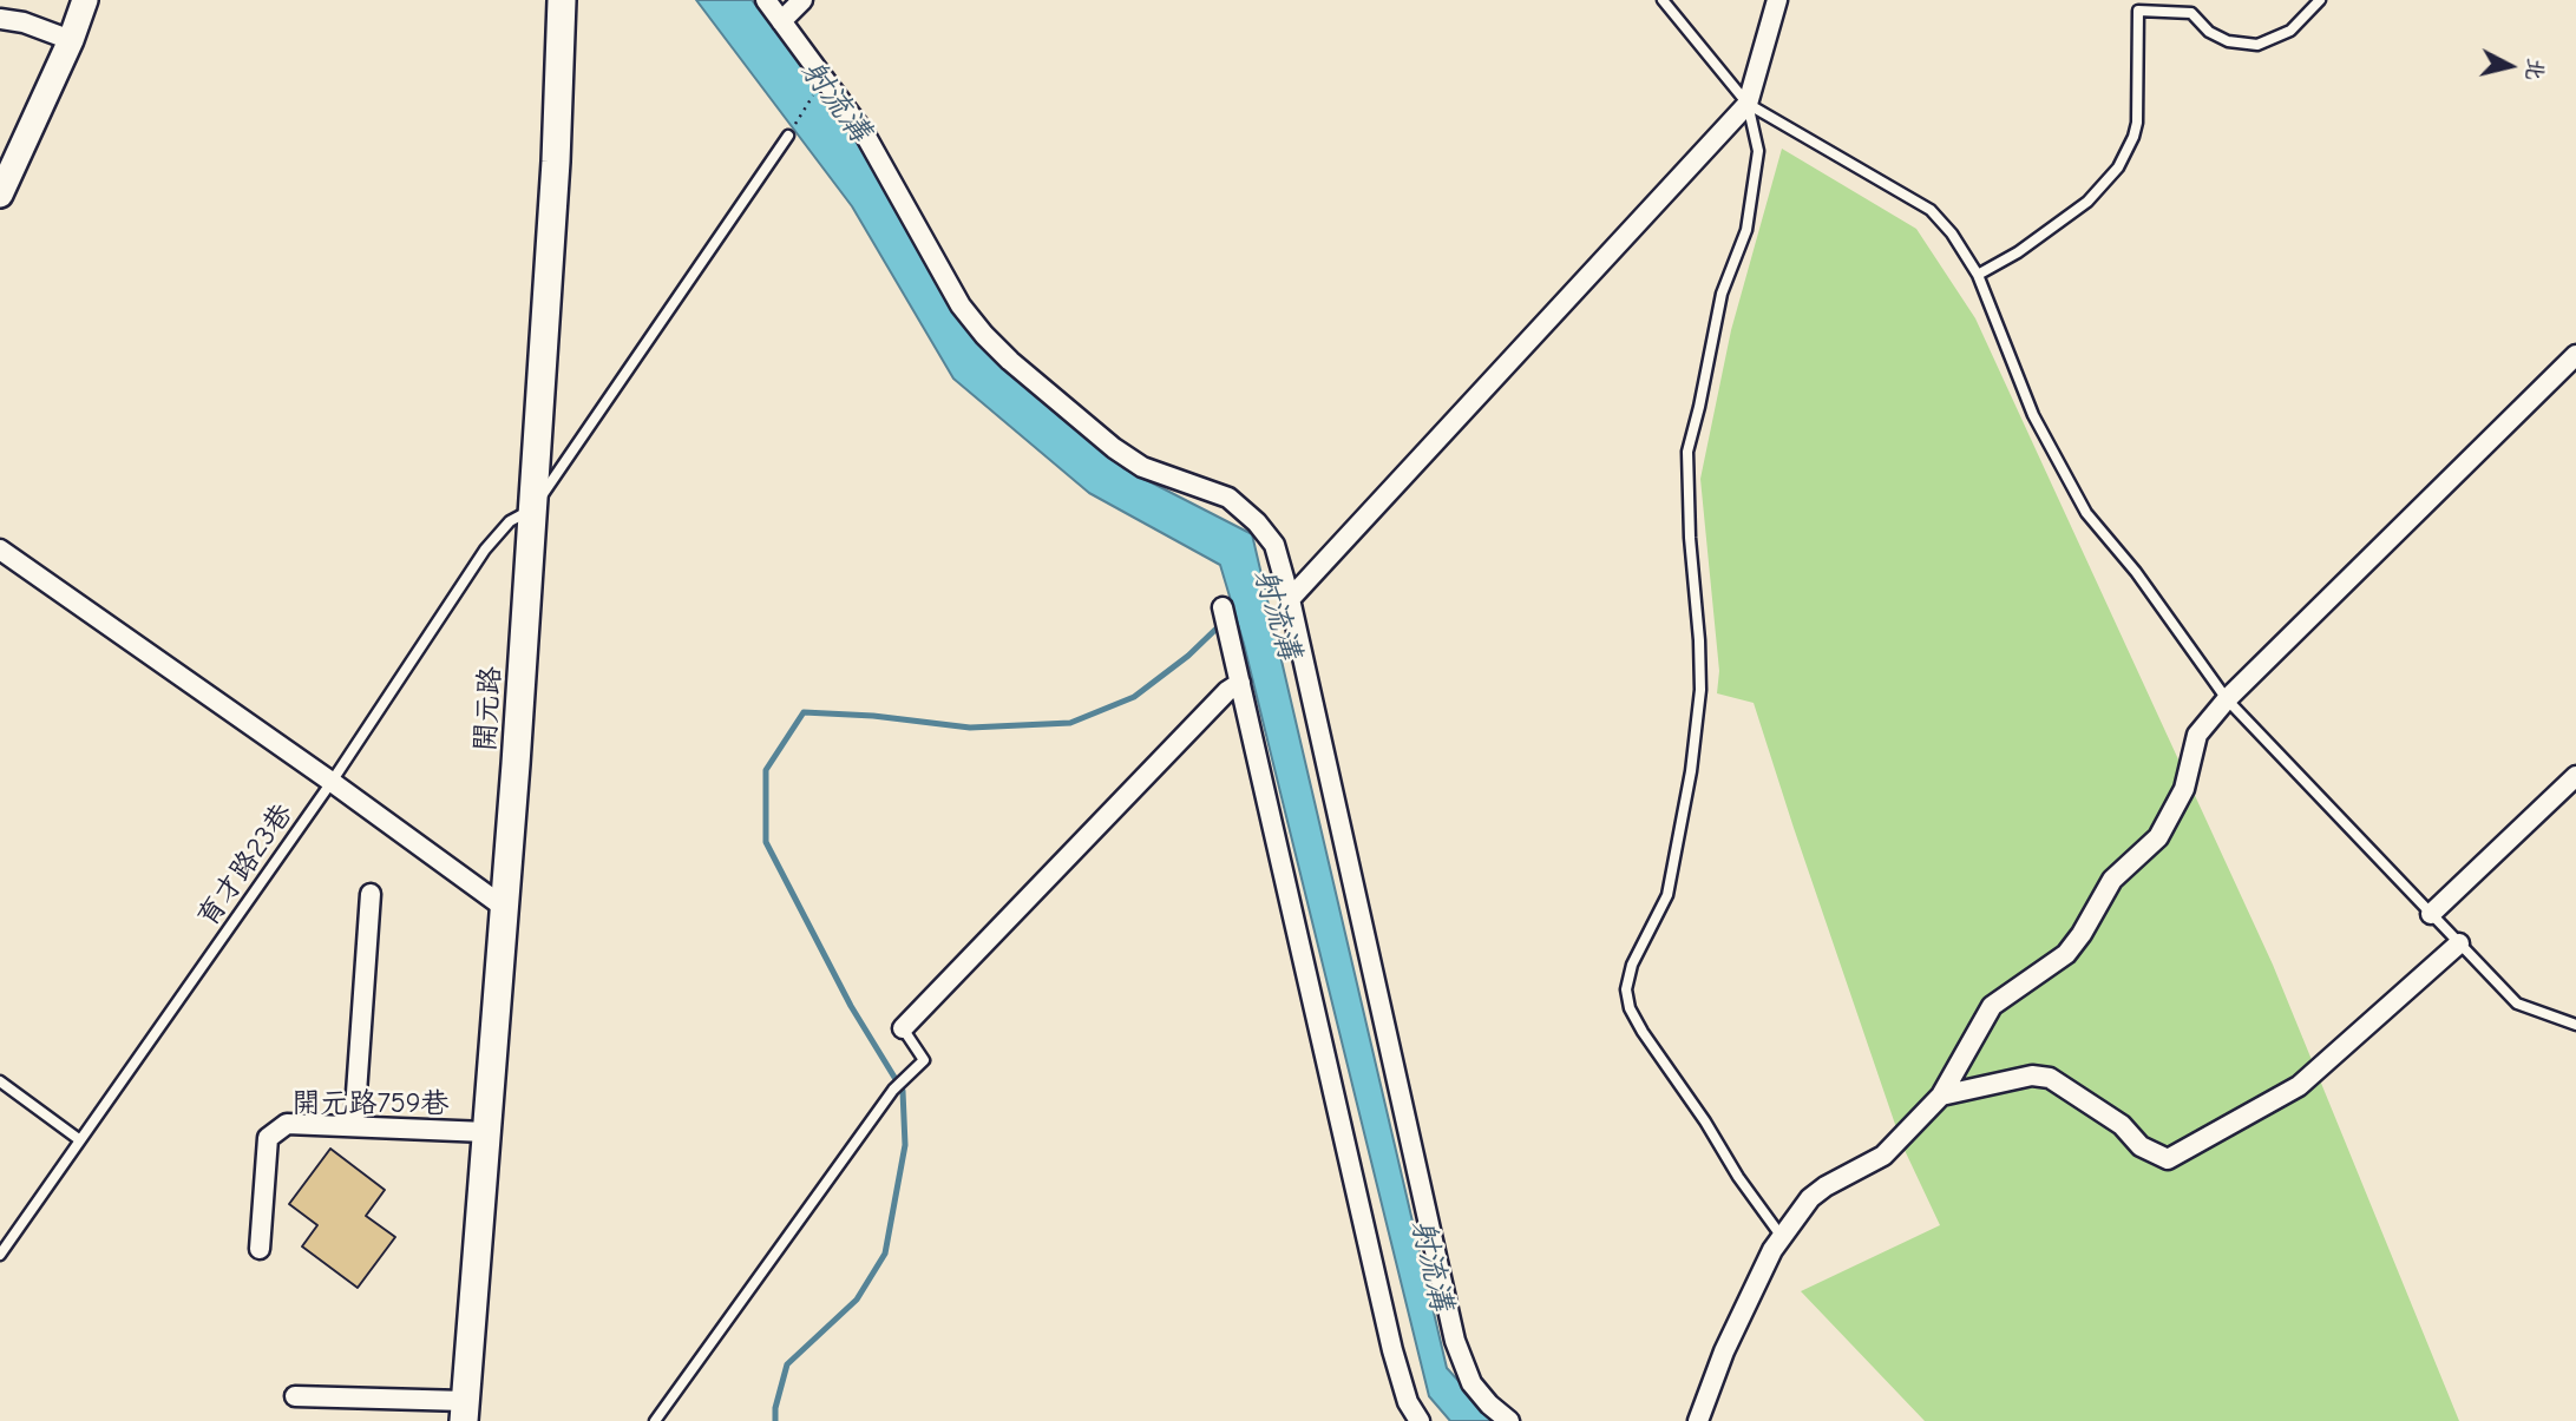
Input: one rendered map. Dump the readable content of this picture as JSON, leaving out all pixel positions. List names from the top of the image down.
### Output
{
  "streets": {
    "main road": ["開元路"],
    "street": ["開元路759巷"],
    "lane": ["育才路23巷"]
  },
  "crossings": [
    ["開元路", "育才路23巷"],
    ["開元路", "開元路759巷"]
  ],
  "water": ["射流溝"],
  "north": "right"
}
